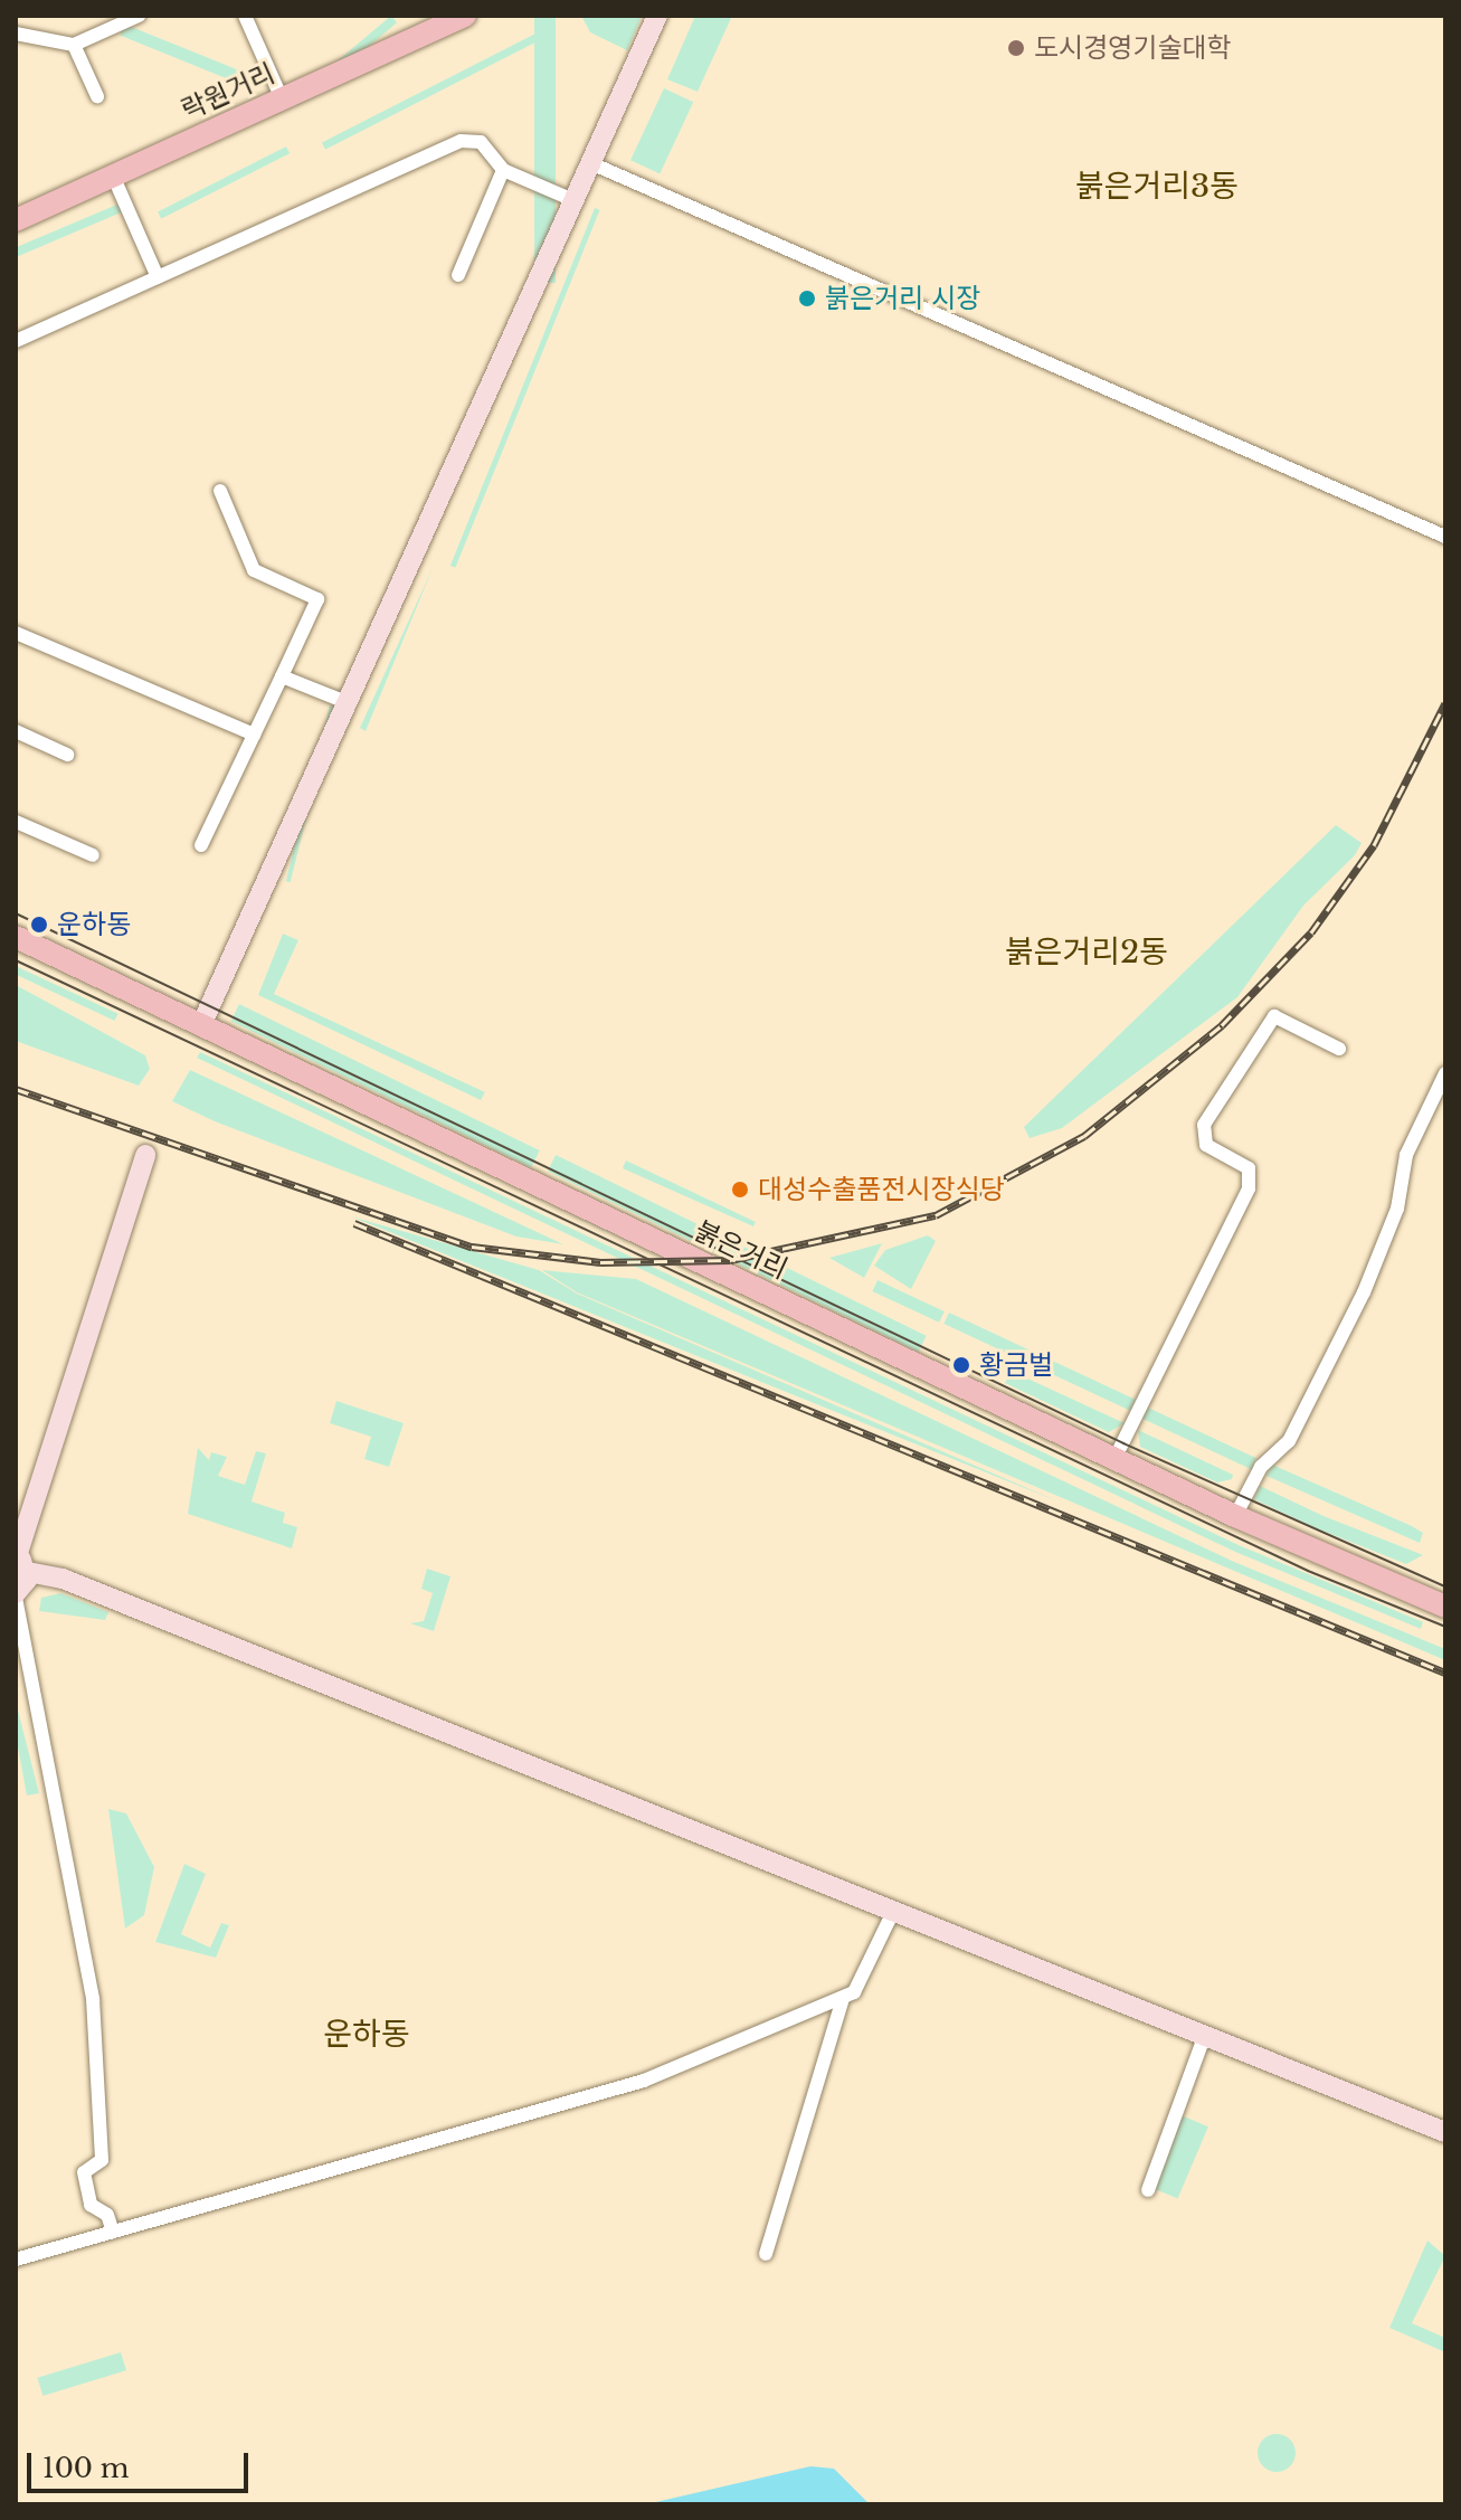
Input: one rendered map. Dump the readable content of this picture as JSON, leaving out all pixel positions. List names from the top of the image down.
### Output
{
  "streets": {
    "main road": ["락원거리", "붉은거리"]
  },
  "districts": ["붉은거리3동", "붉은거리2동", "운하동"],
  "places": [
    "도시경영기술대학",
    "붉은거리 시장",
    "운하동",
    "대성수출품전시장식당",
    "황금벌"
  ],
  "scale_bar": "100 m"
}
